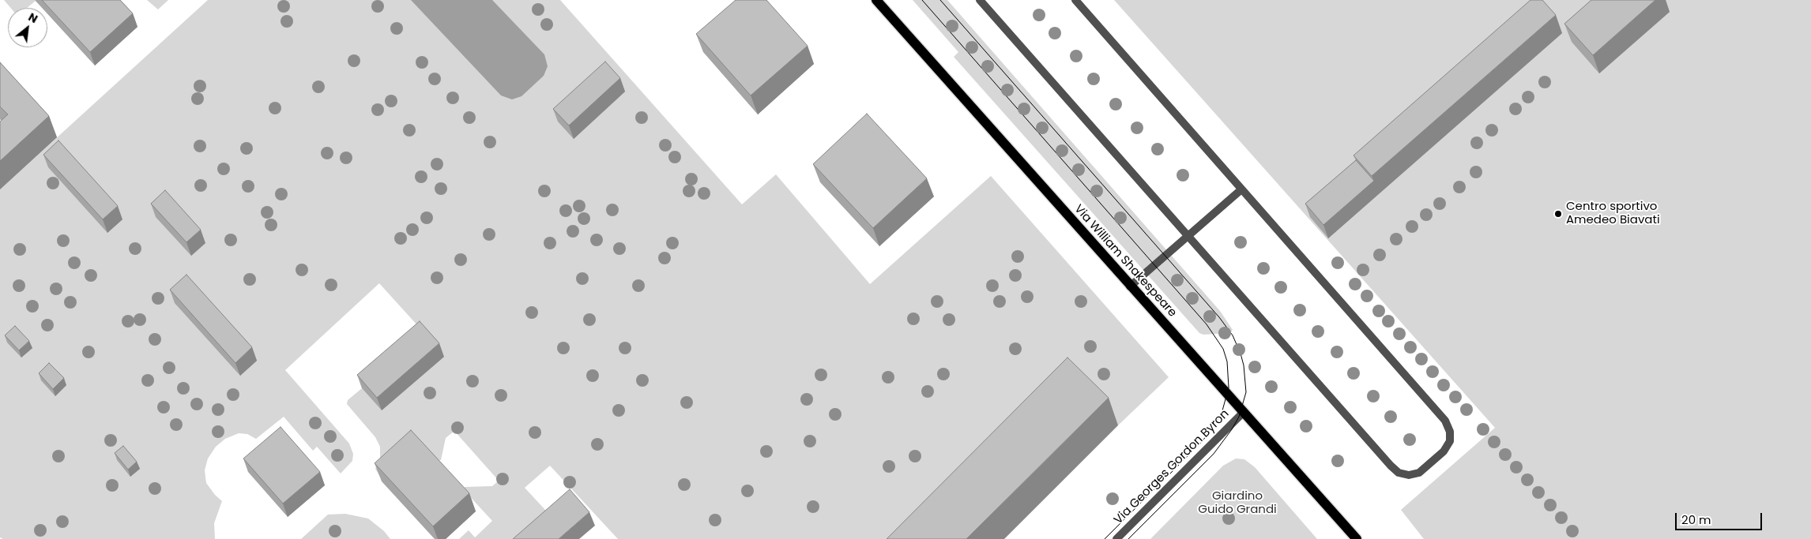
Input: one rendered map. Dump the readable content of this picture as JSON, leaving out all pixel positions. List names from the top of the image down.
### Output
{
  "streets": {
    "main road": ["Via William Shakespeare"],
    "street": ["Via Georges Gordon Byron"]
  },
  "crossings": [
    ["Via William Shakespeare", "Via Georges Gordon Byron"]
  ],
  "parks": ["Giardino Guido Grandi"],
  "places": ["Centro sportivo Amedeo Biavati"],
  "scale_bar": "20 m",
  "north": "top right"
}
